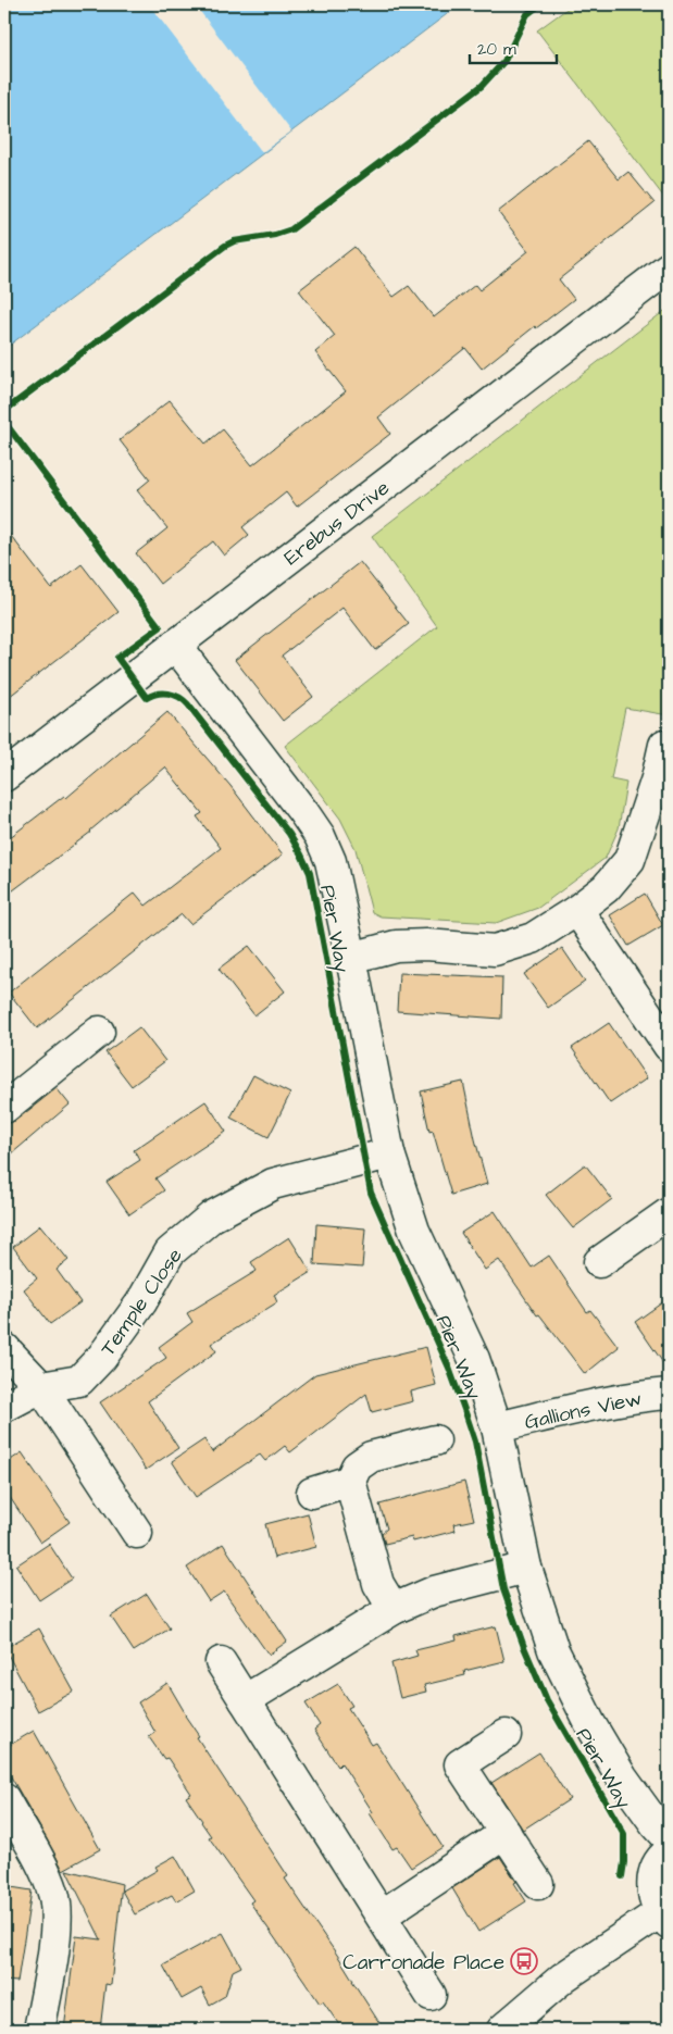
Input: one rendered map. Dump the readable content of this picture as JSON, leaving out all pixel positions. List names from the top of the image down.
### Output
{
  "streets": {
    "street": [
      "Erebus Drive",
      "Pier Way",
      "Temple Close",
      "Gallions View"
    ]
  },
  "crossings": [
    ["Erebus Drive", "Pier Way"],
    ["Pier Way", "Temple Close"],
    ["Pier Way", "Gallions View"]
  ],
  "places": {
    "bus stop": ["Carronade Place"]
  },
  "scale_bar": "20 m"
}
